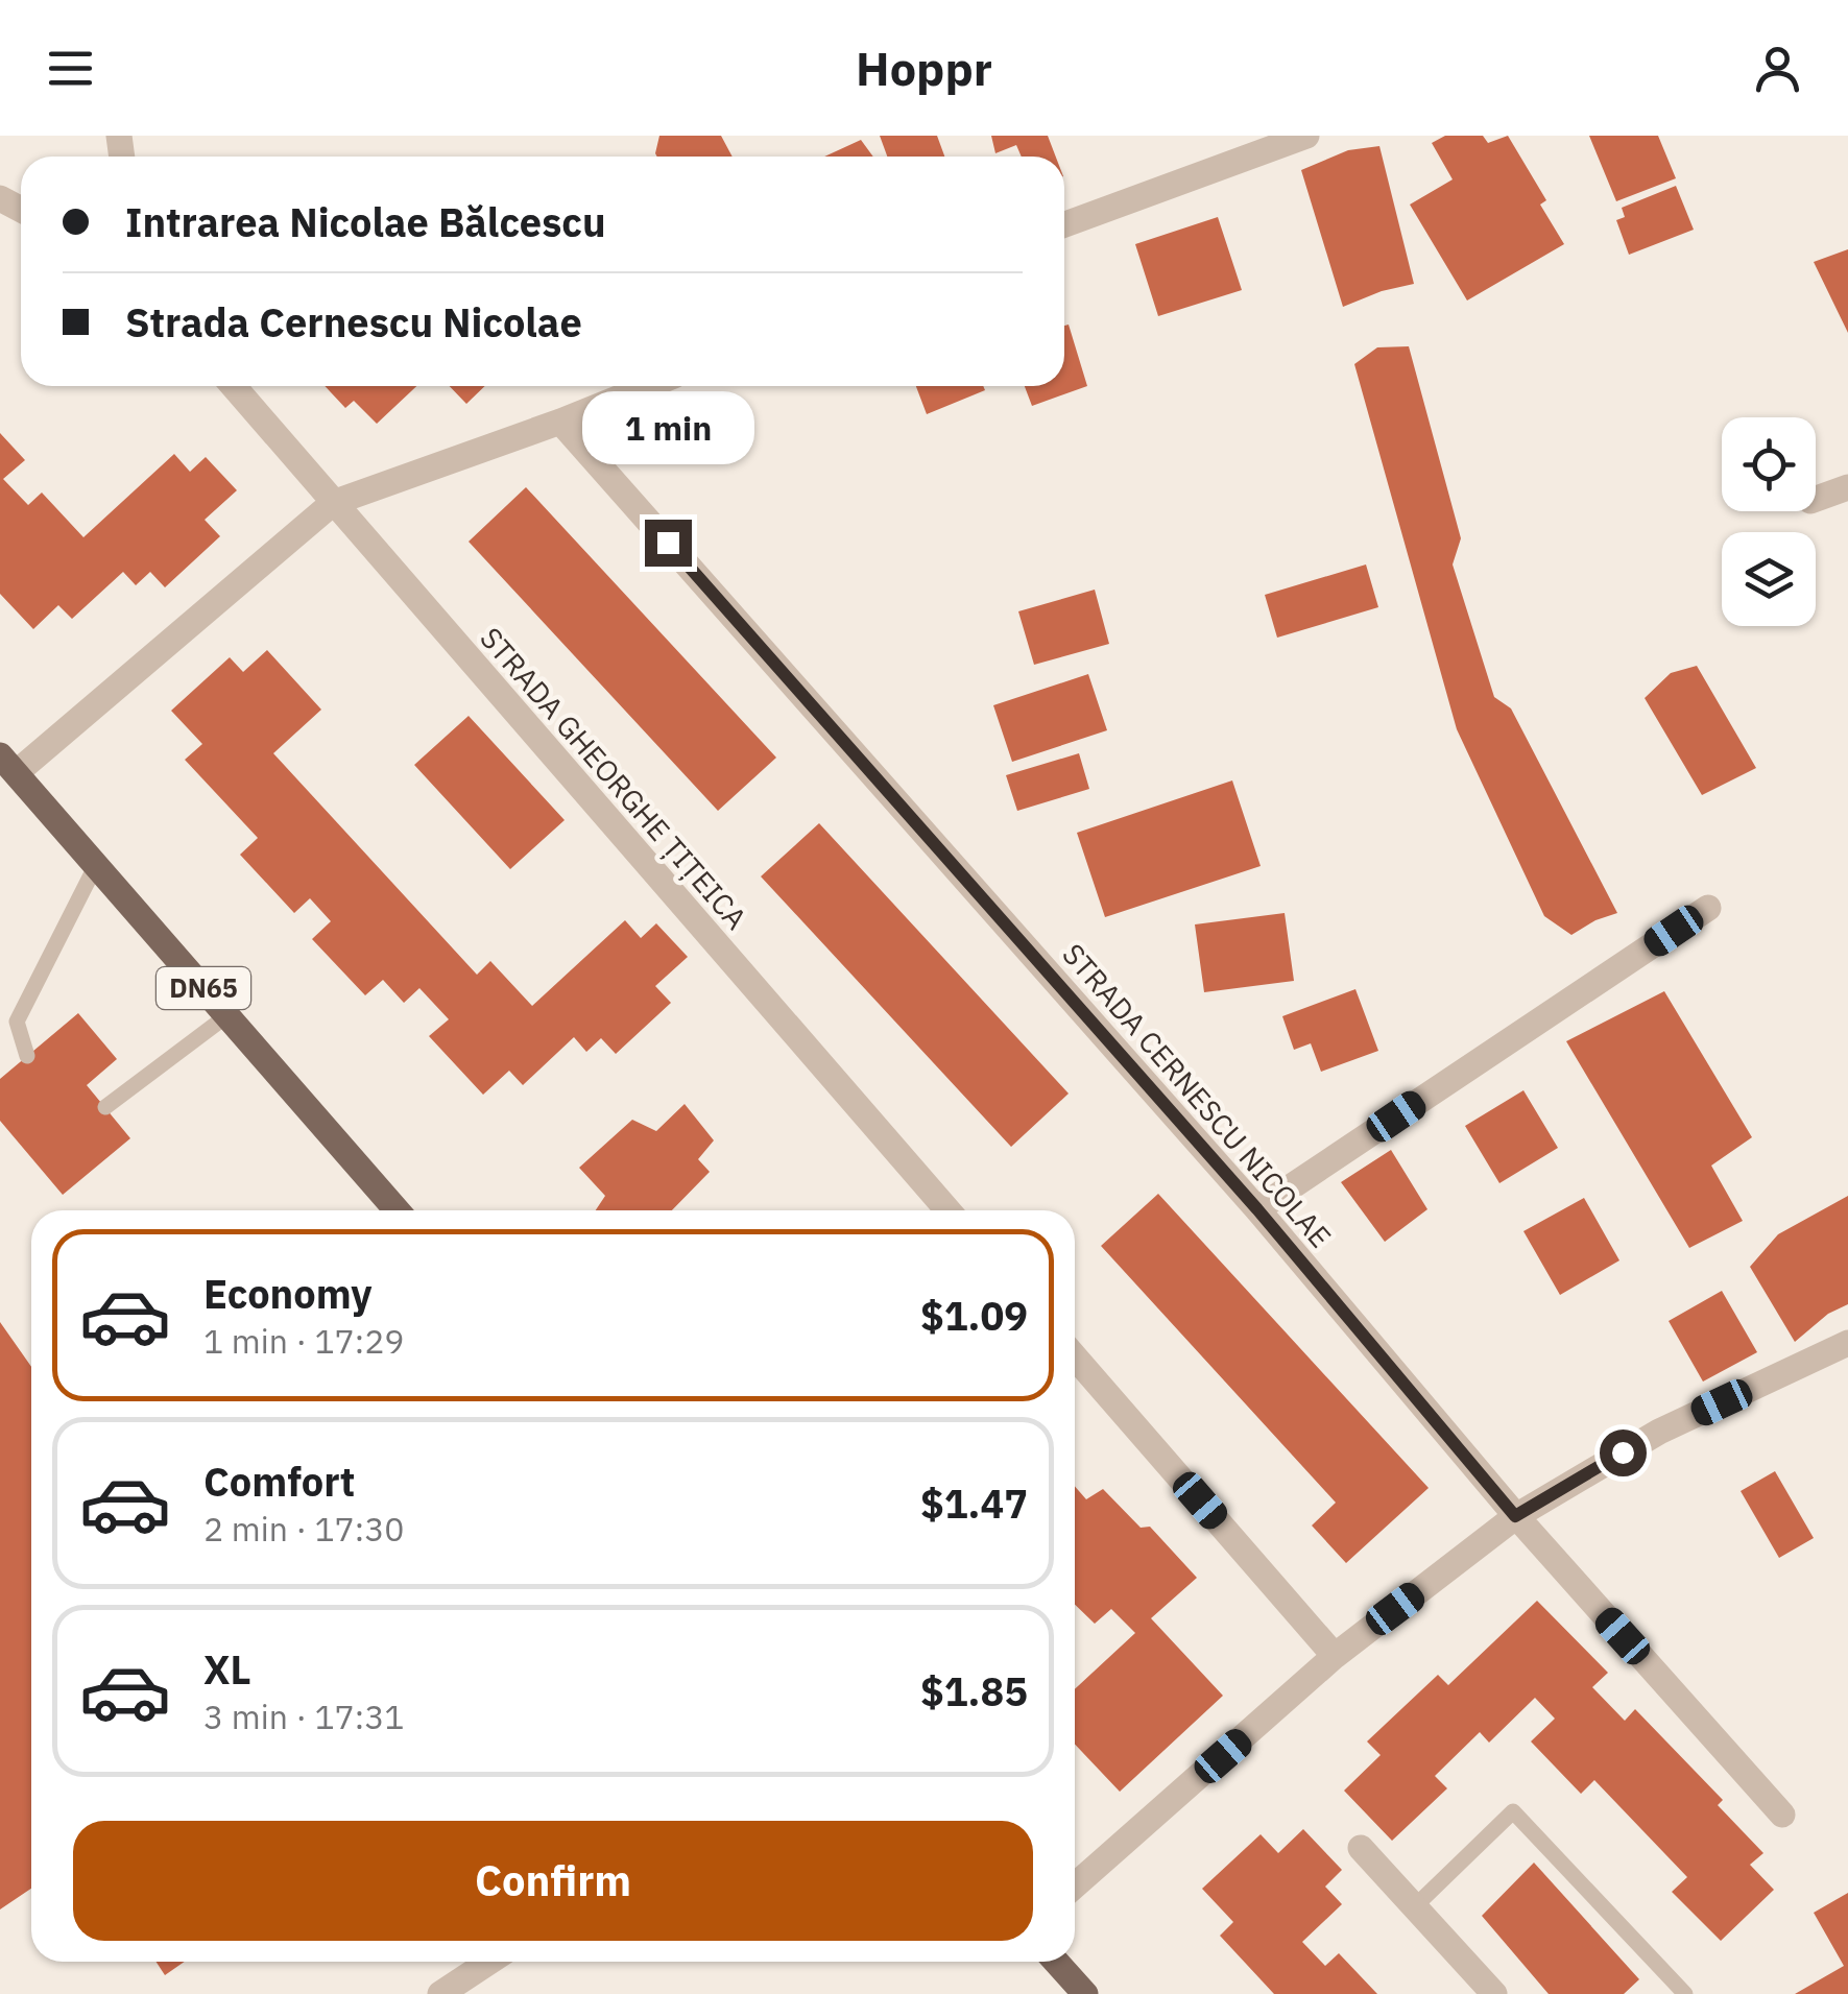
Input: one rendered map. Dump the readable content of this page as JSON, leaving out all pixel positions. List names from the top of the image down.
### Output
{
  "streets": {
    "main road": ["DN65"],
    "street": ["STRADA GHEORGHE ȚIȚEICA", "STRADA CERNESCU NICOLAE"]
  },
  "page": {
    "header": "Hoppr",
    "banner": ["Intrarea Nicolae Bălcescu", "Strada Cernescu Nicolae"],
    "bubble": "1 min",
    "list": [
      {
        "name": "Economy",
        "note": "1 min · 17:29",
        "value": "$1.09"
      },
      {
        "name": "Comfort",
        "note": "2 min · 17:30",
        "value": "$1.47"
      },
      {
        "name": "XL",
        "note": "3 min · 17:31",
        "value": "$1.85"
      }
    ],
    "buttons": "Confirm"
  }
}
